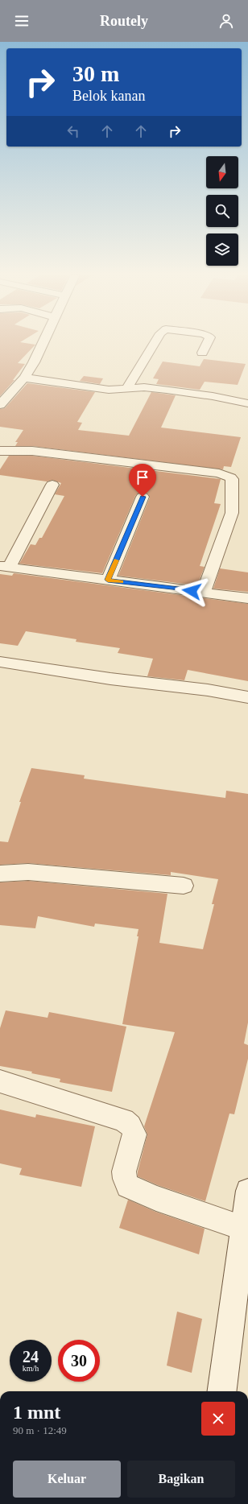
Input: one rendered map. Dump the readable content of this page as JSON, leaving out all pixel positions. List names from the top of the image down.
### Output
{
  "north": "bottom",
  "page": {
    "header": "Routely",
    "turn": ["30 m", "Belok kanan"],
    "speed": "24 km/h",
    "limit": "30",
    "heading": ["1 mnt", "90 m · 12:49"],
    "buttons": ["Keluar", "Bagikan"]
  }
}
